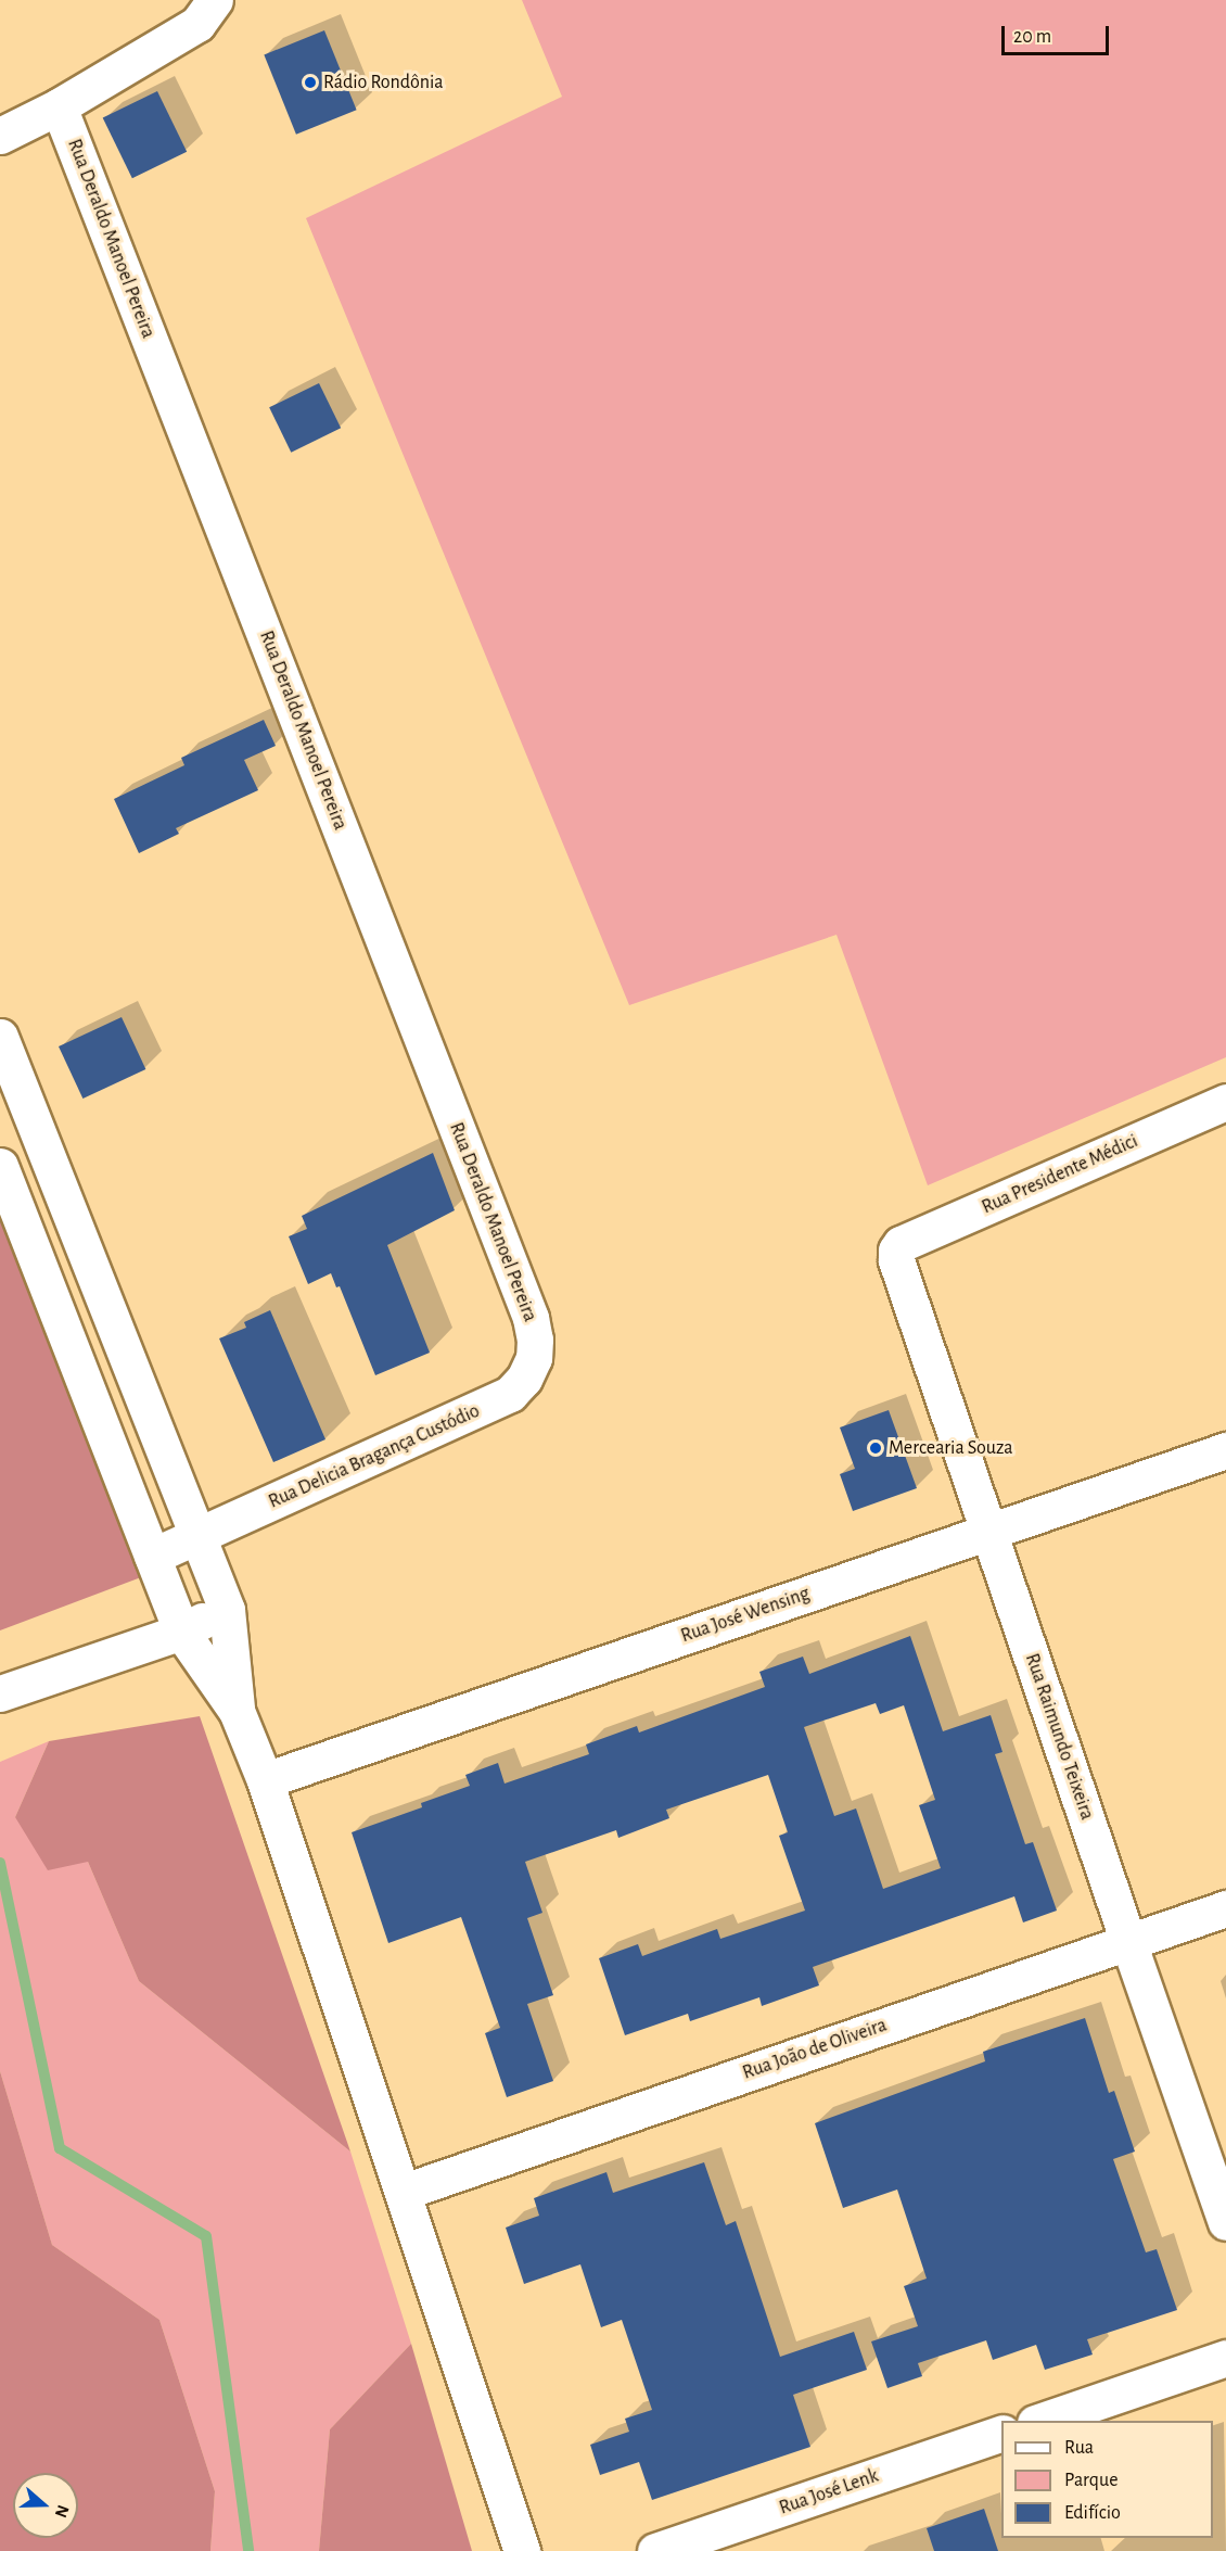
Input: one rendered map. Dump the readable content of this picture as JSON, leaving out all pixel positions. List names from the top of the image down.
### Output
{
  "streets": {
    "street": [
      "Rua Deraldo Manoel Pereira",
      "Rua Presidente Médici",
      "Rua Delicia Bragança Custódio",
      "Rua José Wensing",
      "Rua Raimundo Teixeira",
      "Rua João de Oliveira",
      "Rua José Lenk"
    ]
  },
  "crossings": [
    ["Rua Deraldo Manoel Pereira", "Rua Delicia Bragança Custódio"],
    ["Rua Presidente Médici", "Rua Raimundo Teixeira"],
    ["Rua José Wensing", "Rua Raimundo Teixeira"],
    ["Rua Raimundo Teixeira", "Rua João de Oliveira"]
  ],
  "places": ["Rádio Rondônia", "Mercearia Souza"],
  "legend": ["Rua", "Parque", "Edifício"],
  "scale_bar": "20 m",
  "north": "right"
}
